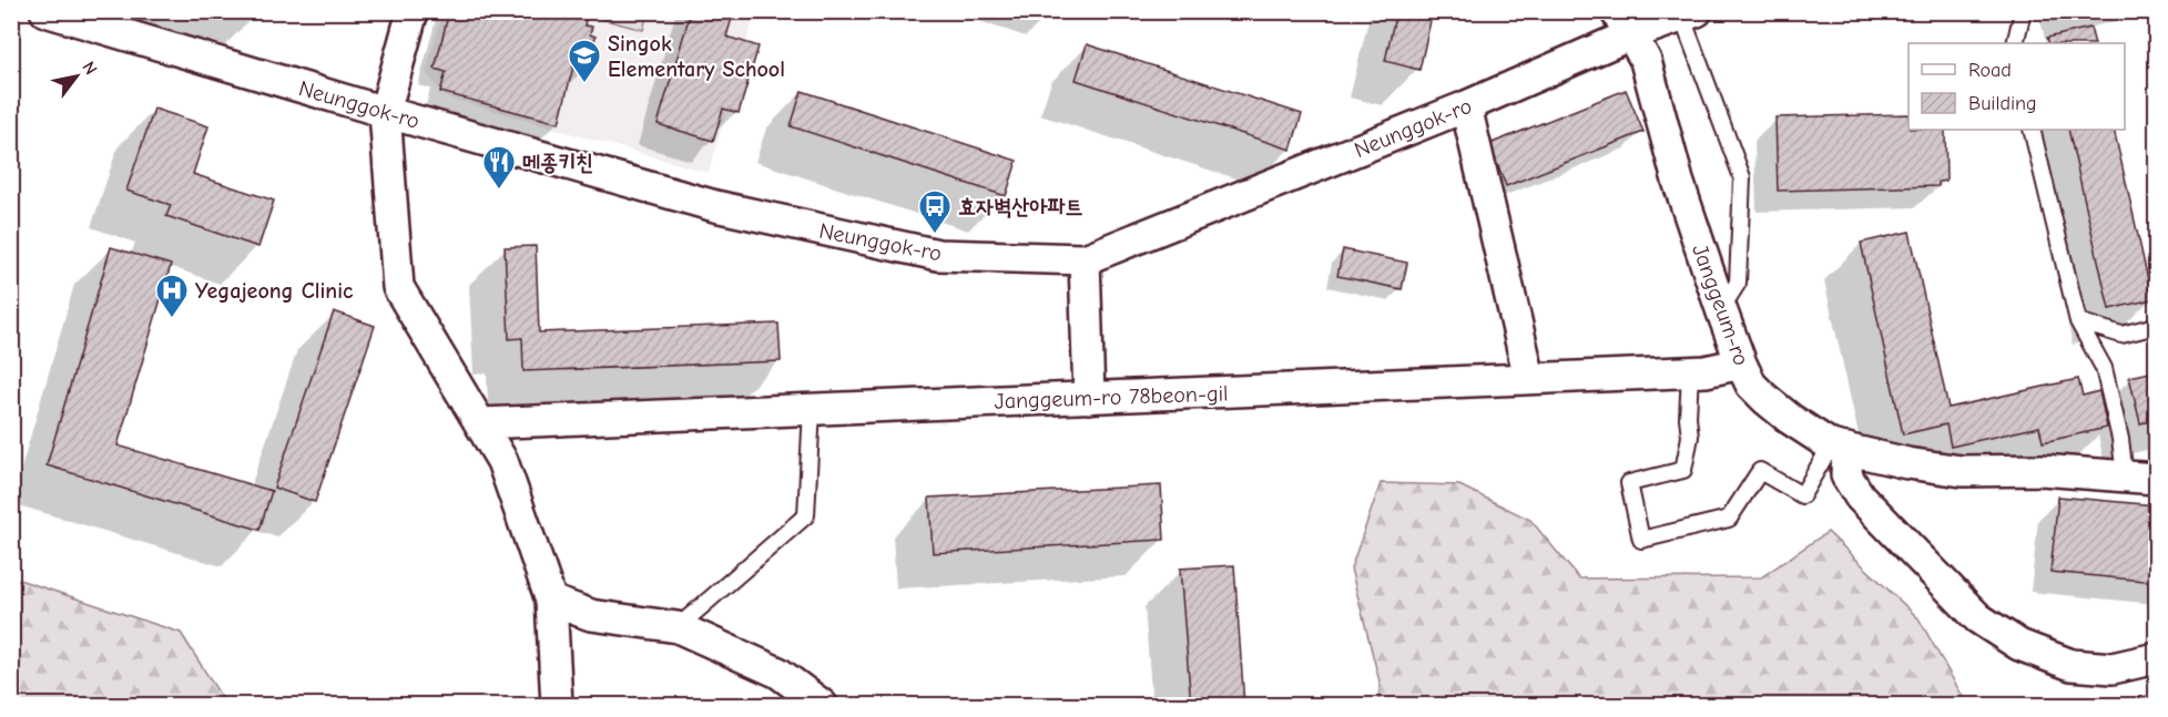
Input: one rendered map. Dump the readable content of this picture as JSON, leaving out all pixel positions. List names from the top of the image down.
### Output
{
  "streets": {
    "street": ["Neunggok-ro", "Janggeum-ro", "Janggeum-ro 78beon-gil"]
  },
  "crossings": [
    ["Neunggok-ro", "Janggeum-ro"],
    ["Janggeum-ro", "Janggeum-ro 78beon-gil"]
  ],
  "places": {
    "school or university": ["Singok Elementary School"],
    "restaurant": ["메종키친"],
    "bus stop": ["효자벽산아파트"],
    "hospital": ["Yegajeong Clinic"]
  },
  "legend": ["Road", "Building"],
  "north": "top right"
}
